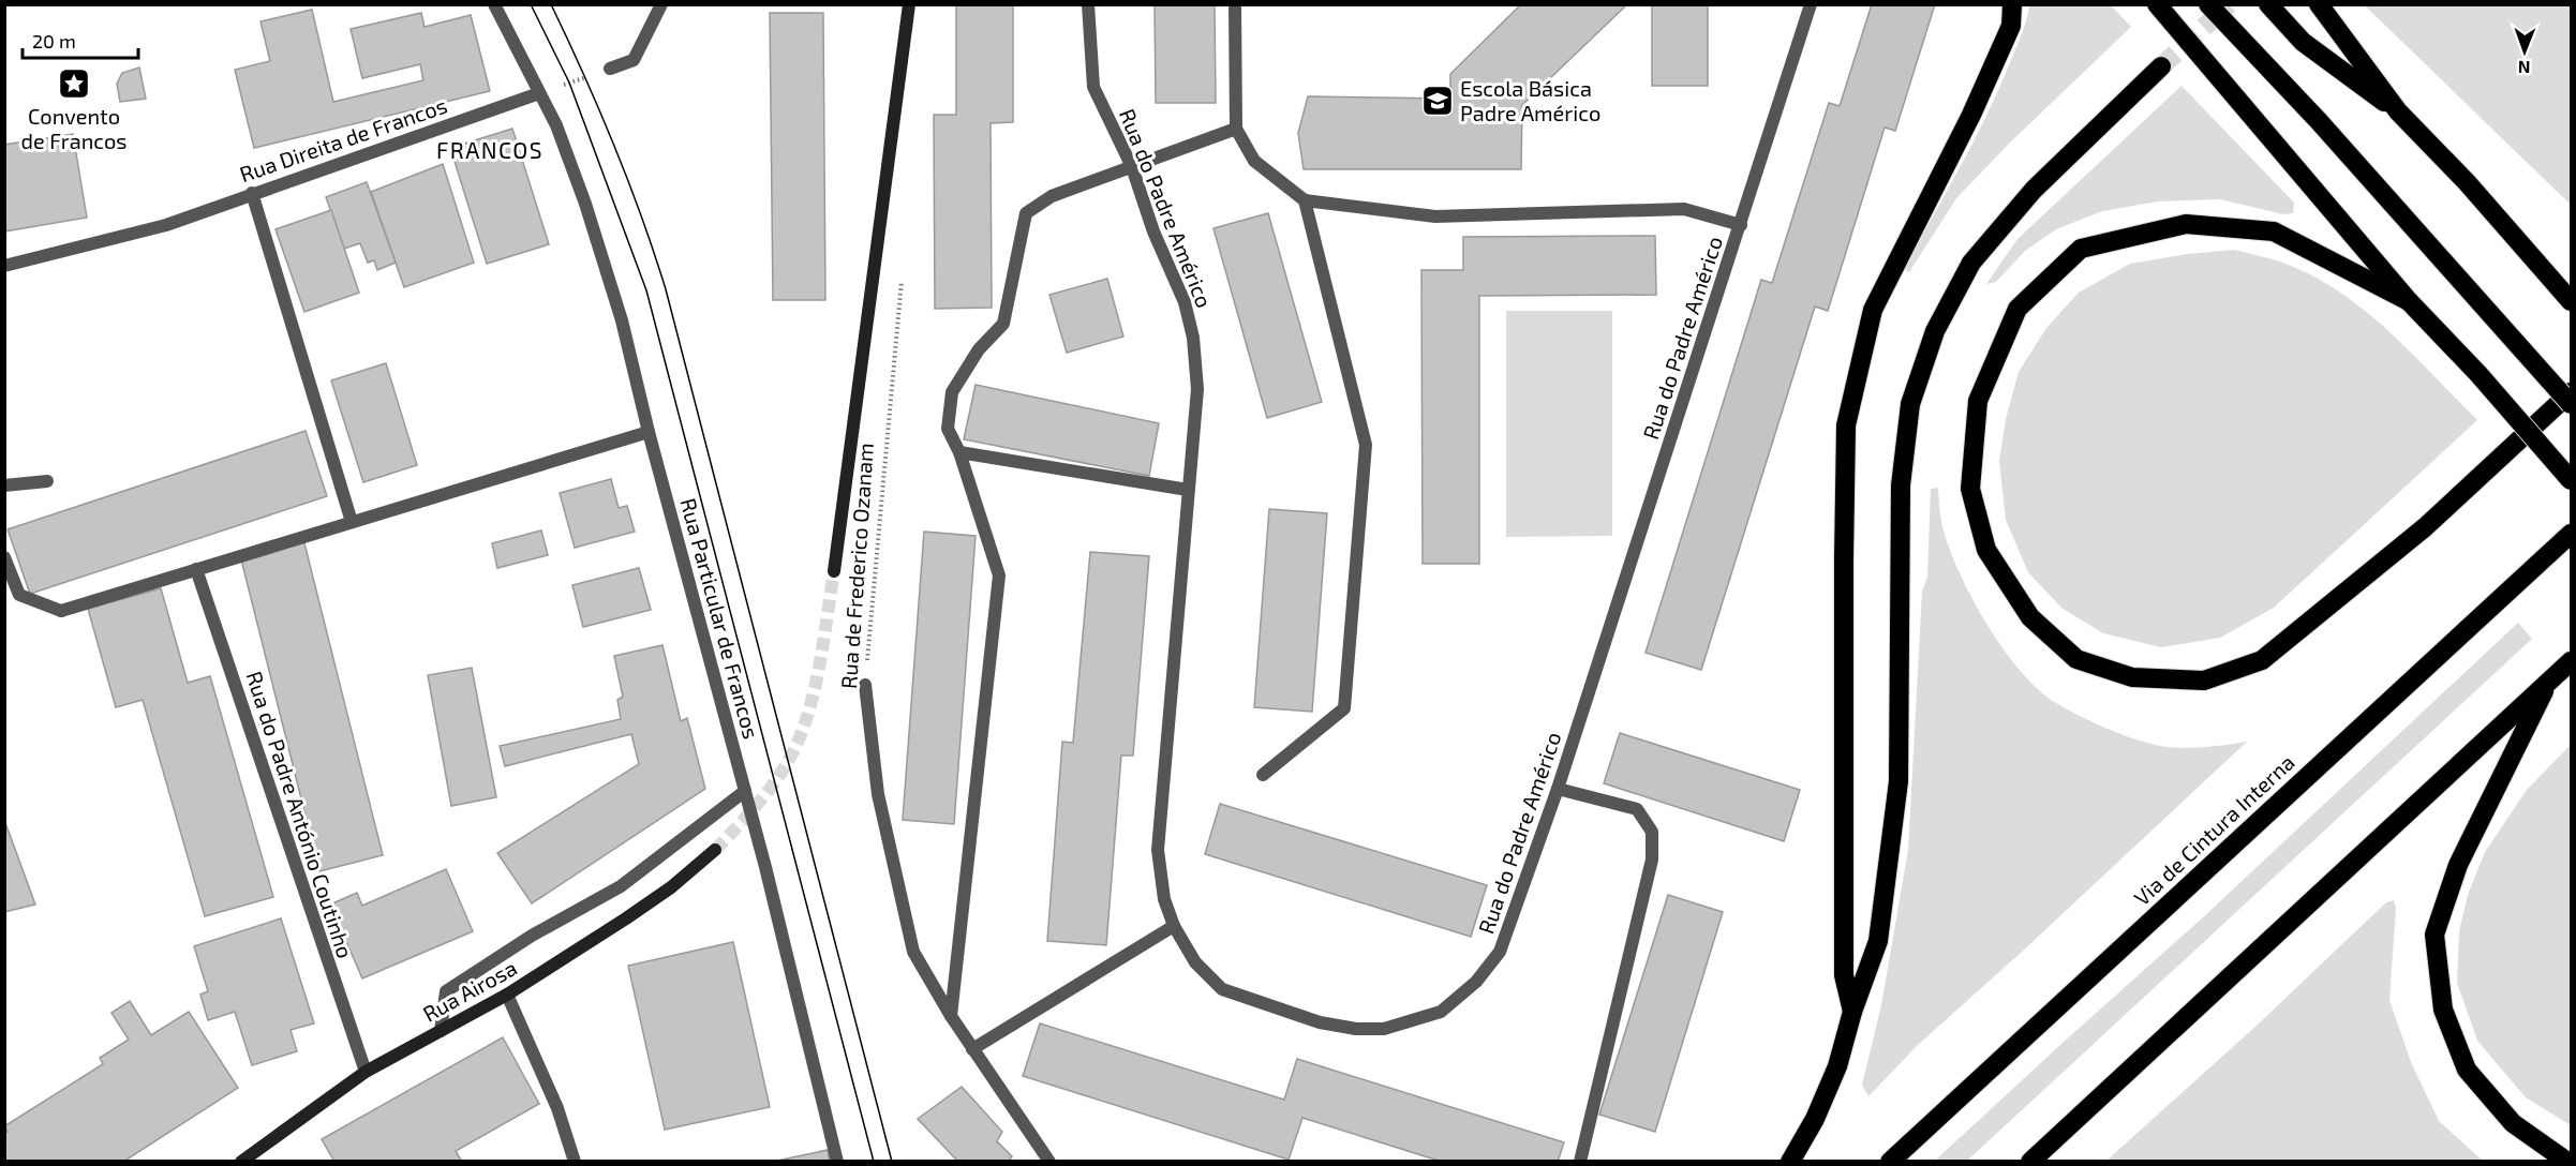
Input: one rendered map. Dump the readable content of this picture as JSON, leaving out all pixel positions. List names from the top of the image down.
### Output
{
  "streets": {
    "highway": ["Via de Cintura Interna"],
    "main road": ["Rua de Frederico Ozanam", "Rua Airosa"],
    "street": [
      "Rua Direita de Francos",
      "Rua do Padre Américo",
      "Rua Particular de Francos",
      "Rua do Padre António Coutinho"
    ]
  },
  "crossings": [
    ["Rua Direita de Francos", "Rua Particular de Francos"],
    ["Rua do Padre António Coutinho", "Rua Airosa"]
  ],
  "districts": ["FRANCOS"],
  "places": {
    "place": ["Convento de Francos"],
    "school or university": ["Escola Básica Padre Américo"]
  },
  "scale_bar": "20 m",
  "north": "bottom"
}
